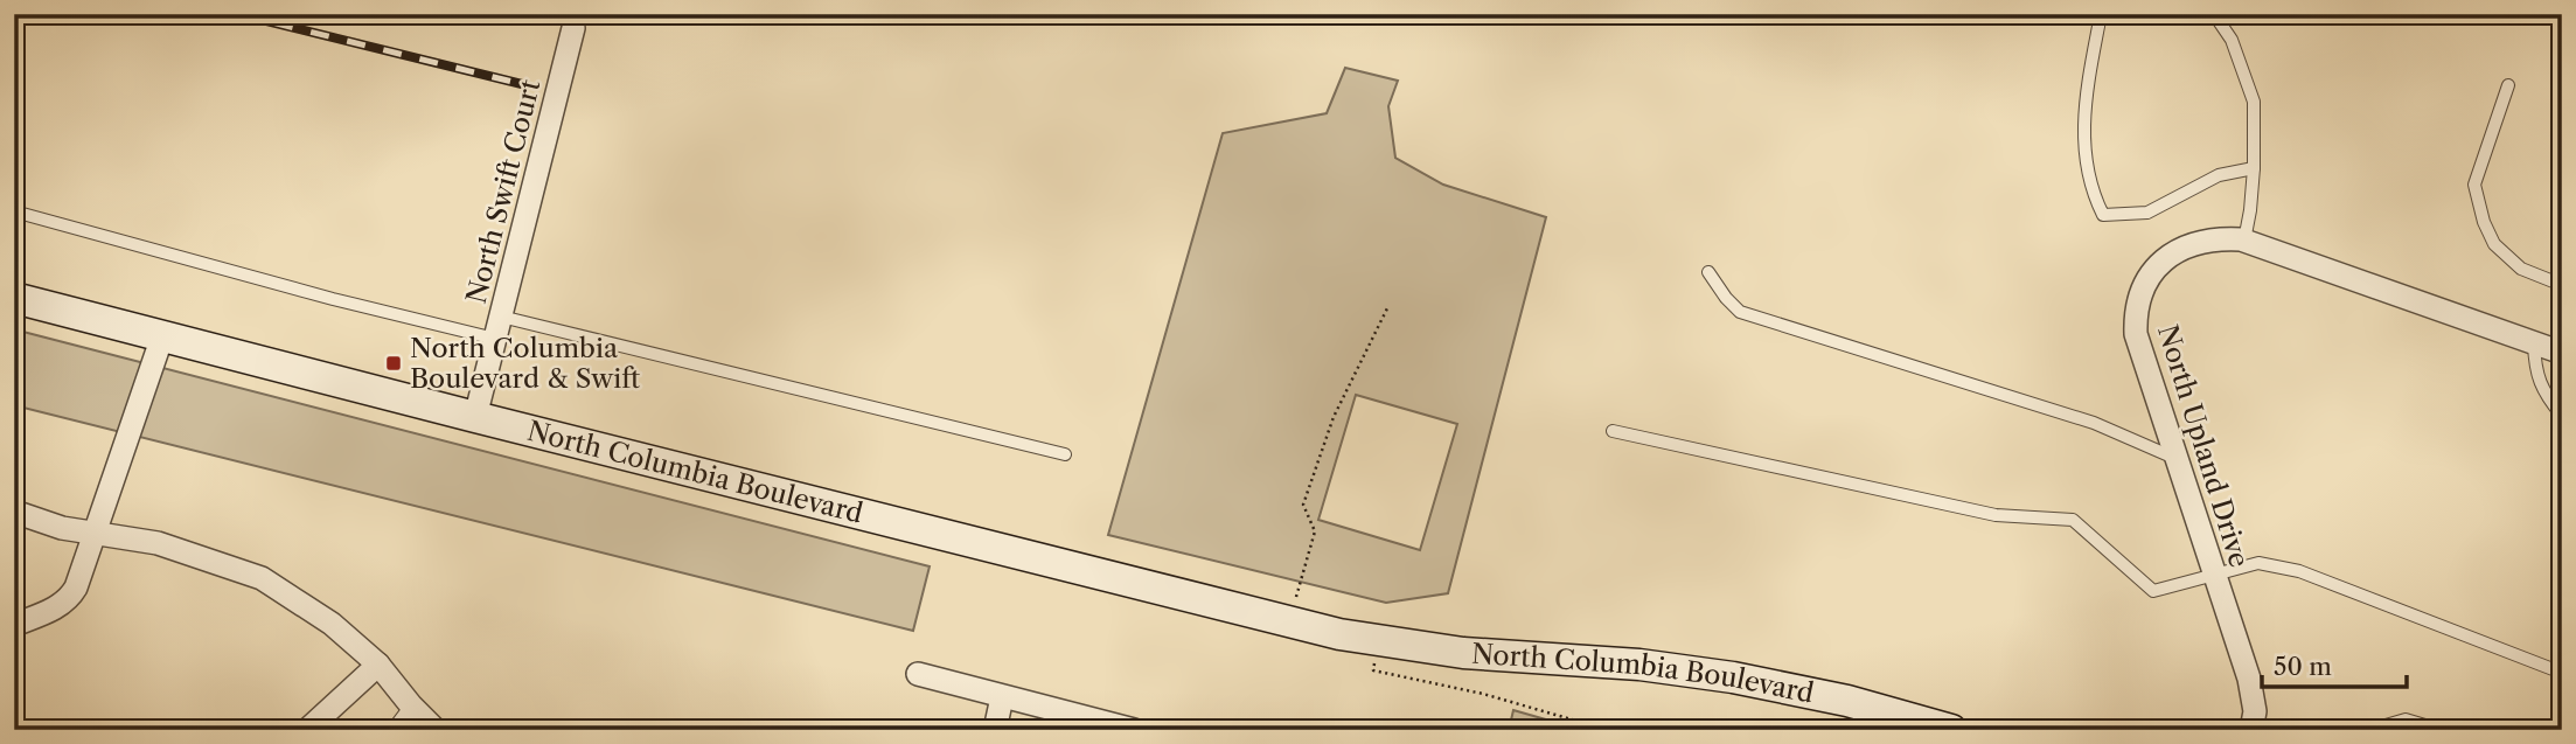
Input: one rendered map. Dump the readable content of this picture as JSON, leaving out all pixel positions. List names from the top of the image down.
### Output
{
  "streets": {
    "main road": ["North Columbia Boulevard"],
    "street": ["North Swift Court", "North Upland Drive"]
  },
  "crossings": [
    ["North Swift Court", "North Columbia Boulevard"]
  ],
  "places": {
    "transit": ["North Columbia Boulevard & Swift"]
  },
  "scale_bar": "50 m"
}
